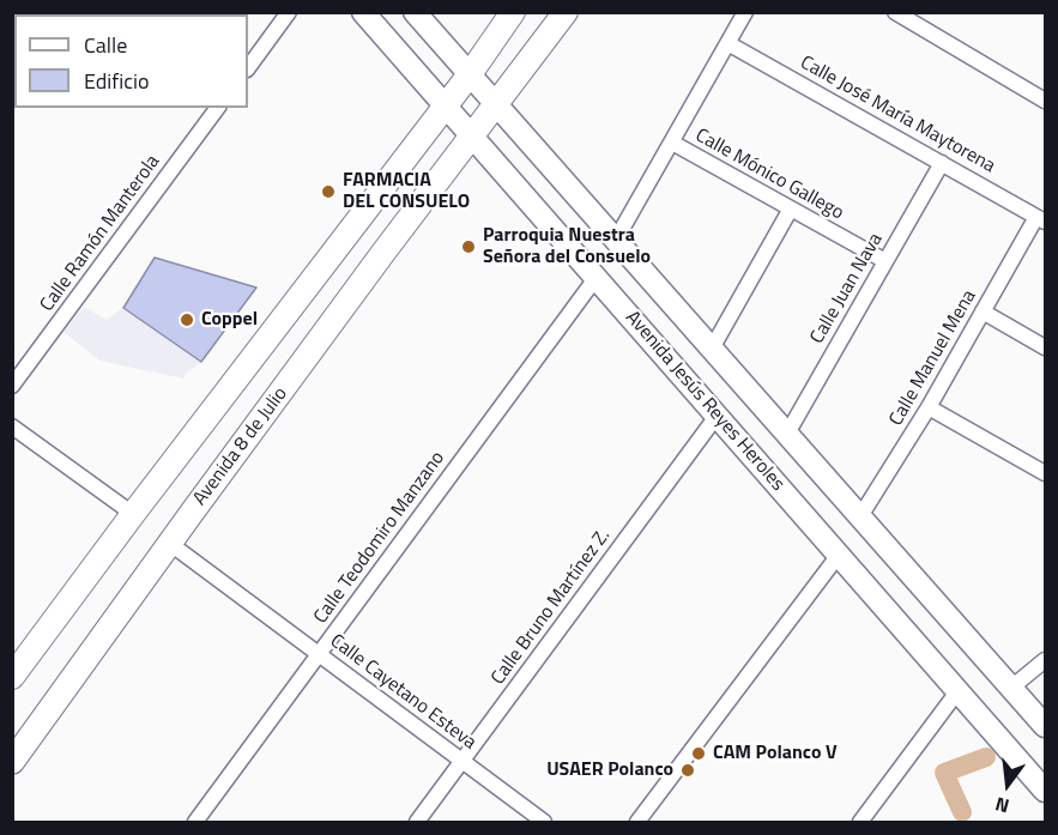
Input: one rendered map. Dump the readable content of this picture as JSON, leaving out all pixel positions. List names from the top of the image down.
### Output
{
  "streets": {
    "main road": ["Avenida 8 de Julio"],
    "street": [
      "Calle José María Maytorena",
      "Calle Mónico Gallego",
      "Calle Ramón Manterola",
      "Calle Juan Nava",
      "Calle Manuel Mena",
      "Avenida Jesús Reyes Heroles",
      "Calle Teodomiro Manzano",
      "Calle Bruno Martínez Z.",
      "Calle Cayetano Esteva"
    ]
  },
  "crossings": [
    ["Calle José María Maytorena", "Calle Juan Nava"],
    ["Calle José María Maytorena", "Calle Manuel Mena"],
    ["Calle Mónico Gallego", "Calle Juan Nava"],
    ["Calle Juan Nava", "Avenida Jesús Reyes Heroles"],
    ["Calle Manuel Mena", "Avenida Jesús Reyes Heroles"],
    ["Avenida Jesús Reyes Heroles", "Avenida 8 de Julio"],
    ["Avenida Jesús Reyes Heroles", "Calle Teodomiro Manzano"],
    ["Avenida Jesús Reyes Heroles", "Calle Bruno Martínez Z."],
    ["Avenida 8 de Julio", "Calle Cayetano Esteva"],
    ["Calle Teodomiro Manzano", "Calle Cayetano Esteva"],
    ["Calle Bruno Martínez Z.", "Calle Cayetano Esteva"]
  ],
  "places": [
    "FARMACIA DEL CONSUELO",
    "Parroquia Nuestra Señora del Consuelo",
    "Coppel",
    "CAM Polanco V",
    "USAER Polanco"
  ],
  "legend": ["Calle", "Edificio"],
  "north": "bottom"
}
